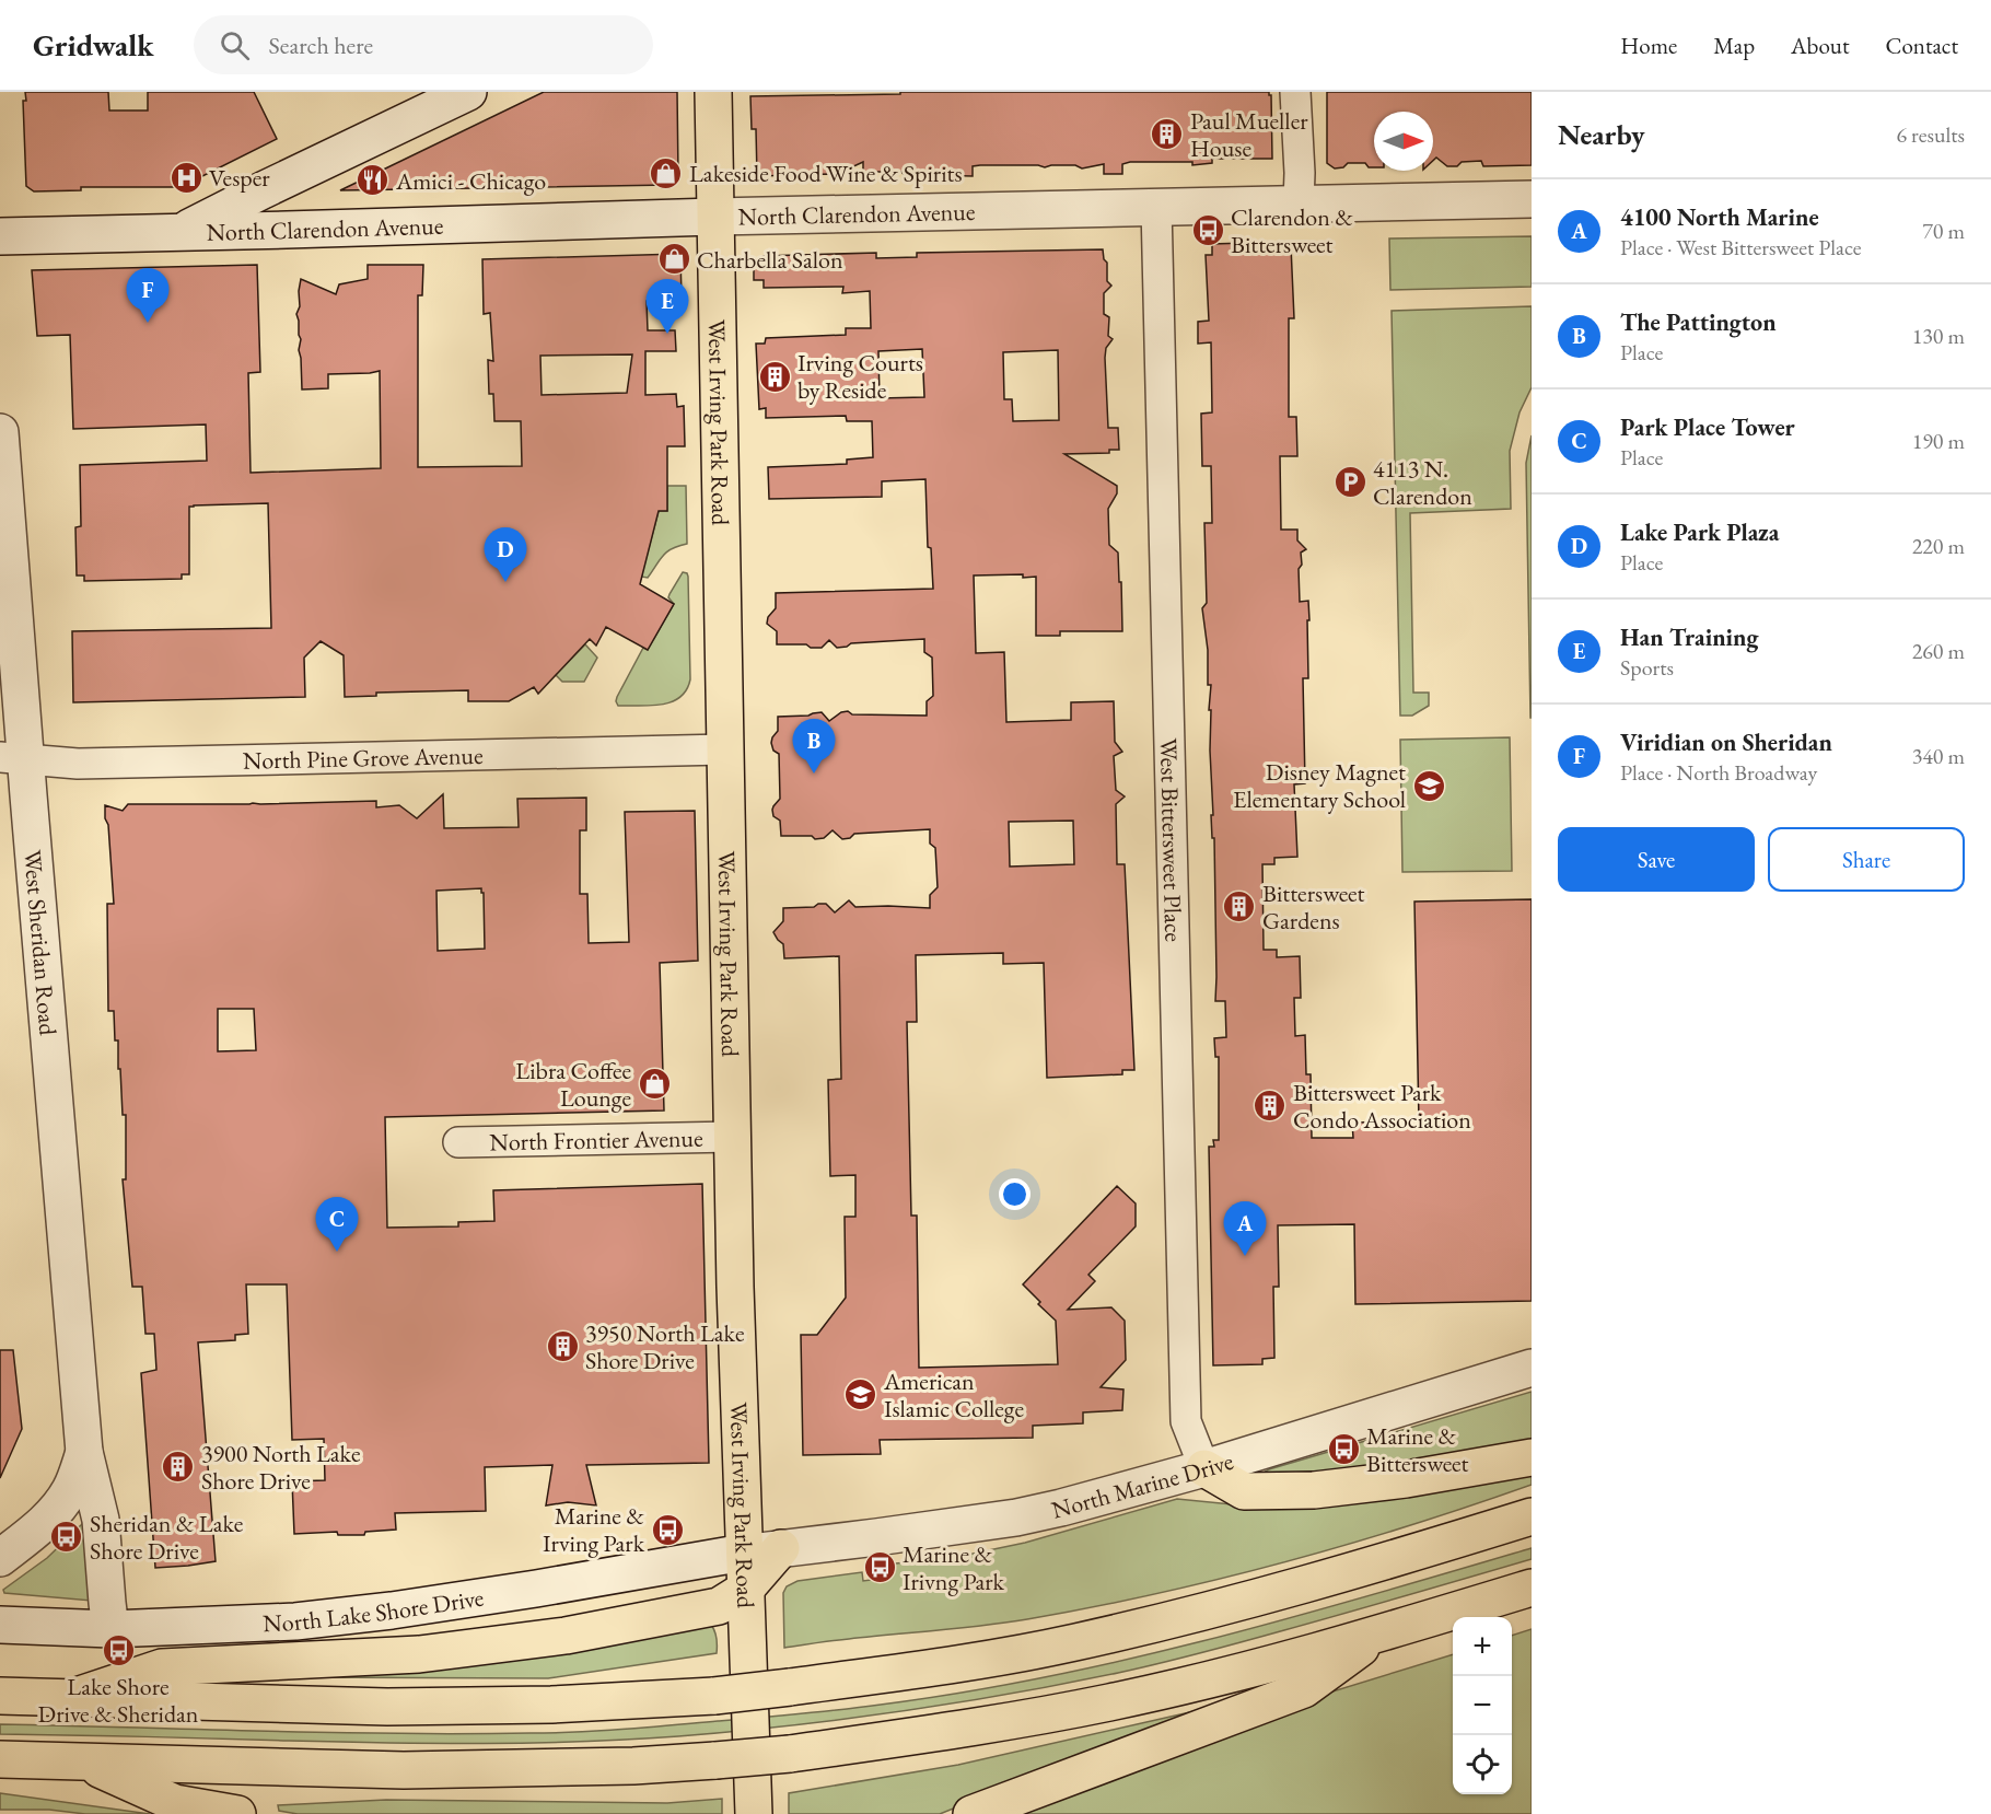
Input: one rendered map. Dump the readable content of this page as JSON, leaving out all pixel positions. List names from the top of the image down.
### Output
{
  "streets": {
    "main road": ["West Irving Park Road"],
    "street": [
      "North Clarendon Avenue",
      "North Pine Grove Avenue",
      "West Bittersweet Place",
      "West Sheridan Road",
      "North Frontier Avenue",
      "North Marine Drive",
      "North Lake Shore Drive"
    ]
  },
  "crossings": [
    ["North Clarendon Avenue", "West Irving Park Road"],
    ["North Clarendon Avenue", "West Bittersweet Place"],
    ["West Irving Park Road", "North Pine Grove Avenue"],
    ["West Irving Park Road", "North Frontier Avenue"],
    ["West Irving Park Road", "North Marine Drive"],
    ["West Irving Park Road", "North Lake Shore Drive"],
    ["North Pine Grove Avenue", "West Sheridan Road"],
    ["West Bittersweet Place", "North Marine Drive"],
    ["West Sheridan Road", "North Lake Shore Drive"],
    ["North Marine Drive", "North Lake Shore Drive"]
  ],
  "places": {
    "building": [
      "Paul Mueller House",
      "Irving Courts by Reside",
      "Bittersweet Gardens",
      "Bittersweet Park Condo Association",
      "3950 North Lake Shore Drive",
      "3900 North Lake Shore Drive"
    ],
    "shop": ["Lakeside Food Wine & Spirits", "Charbella Salon", "Libra Coffee Lounge"],
    "hospital": ["Vesper"],
    "restaurant": ["Amici - Chicago"],
    "bus stop": [
      "Clarendon & Bittersweet",
      "Marine & Bittersweet",
      "Marine & Irving Park",
      "Sheridan & Lake Shore Drive",
      "Marine & Irivng Park",
      "Lake Shore Drive & Sheridan"
    ],
    "parking": ["4113 N. Clarendon"],
    "school or university": ["Disney Magnet Elementary School", "American Islamic College"]
  },
  "north": "right",
  "page": {
    "header": "Gridwalk",
    "search": "Search here",
    "nav": [
      "Home",
      "Map",
      "About",
      "Contact"
    ],
    "heading": ["Nearby", "6 results"],
    "list": [
      {
        "mark": "A",
        "name": "4100 North Marine",
        "note": "Place · West Bittersweet Place",
        "value": "70 m"
      },
      {
        "mark": "B",
        "name": "The Pattington",
        "note": "Place",
        "value": "130 m"
      },
      {
        "mark": "C",
        "name": "Park Place Tower",
        "note": "Place",
        "value": "190 m"
      },
      {
        "mark": "D",
        "name": "Lake Park Plaza",
        "note": "Place",
        "value": "220 m"
      },
      {
        "mark": "E",
        "name": "Han Training",
        "note": "Sports",
        "value": "260 m"
      },
      {
        "mark": "F",
        "name": "Viridian on Sheridan",
        "note": "Place · North Broadway",
        "value": "340 m"
      }
    ],
    "pins": [
      "F",
      "E",
      "D",
      "B",
      "C",
      "A"
    ],
    "buttons": ["Save", "Share"],
    "map_buttons": ["+", "−"]
  }
}
